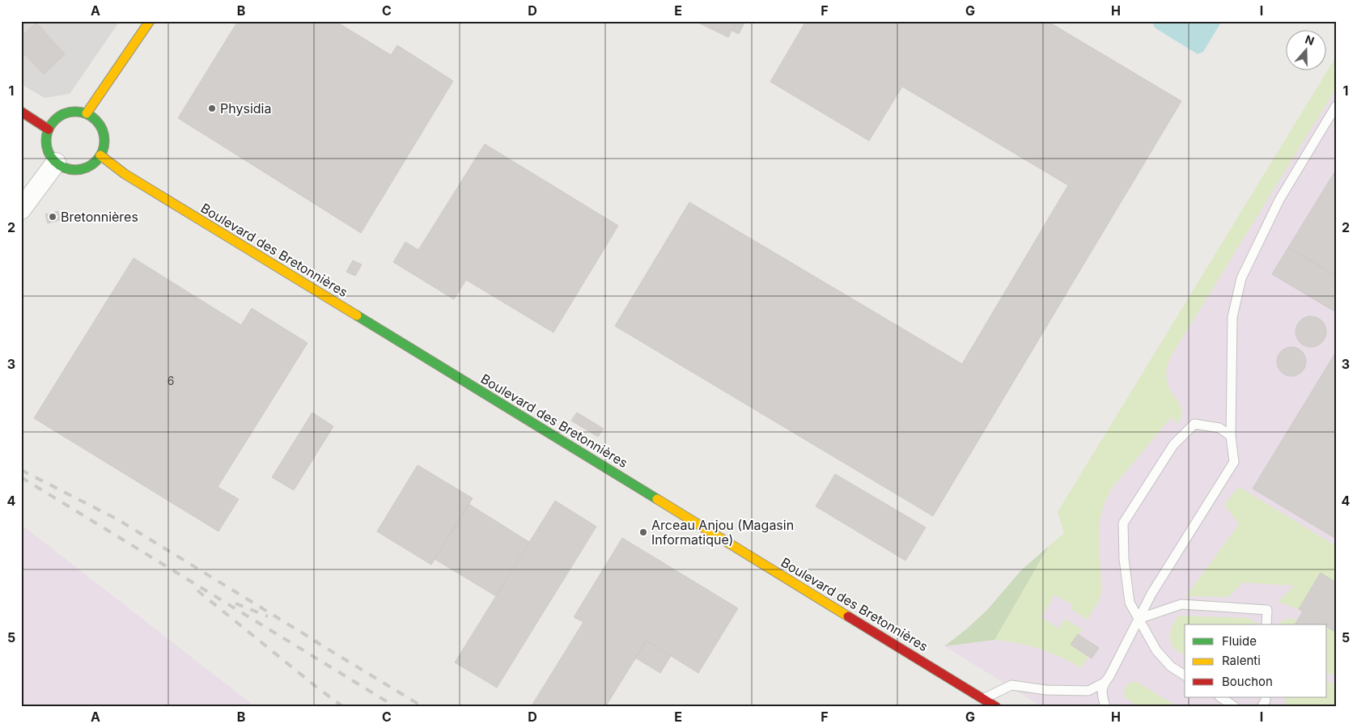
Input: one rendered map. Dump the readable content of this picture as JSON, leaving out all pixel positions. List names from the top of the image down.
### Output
{
  "streets": {
    "street": ["Boulevard des Bretonnières"]
  },
  "places": ["Physidia", "Bretonnières", "Arceau Anjou (Magasin Informatique)"],
  "house_numbers": ["6"],
  "legend": ["Fluide", "Ralenti", "Bouchon"],
  "north": "top",
  "grid": {
    "columns": [
      "A",
      "B",
      "C",
      "D",
      "E",
      "F",
      "G",
      "H",
      "I"
    ],
    "rows": [
      "1",
      "2",
      "3",
      "4",
      "5"
    ]
  }
}
